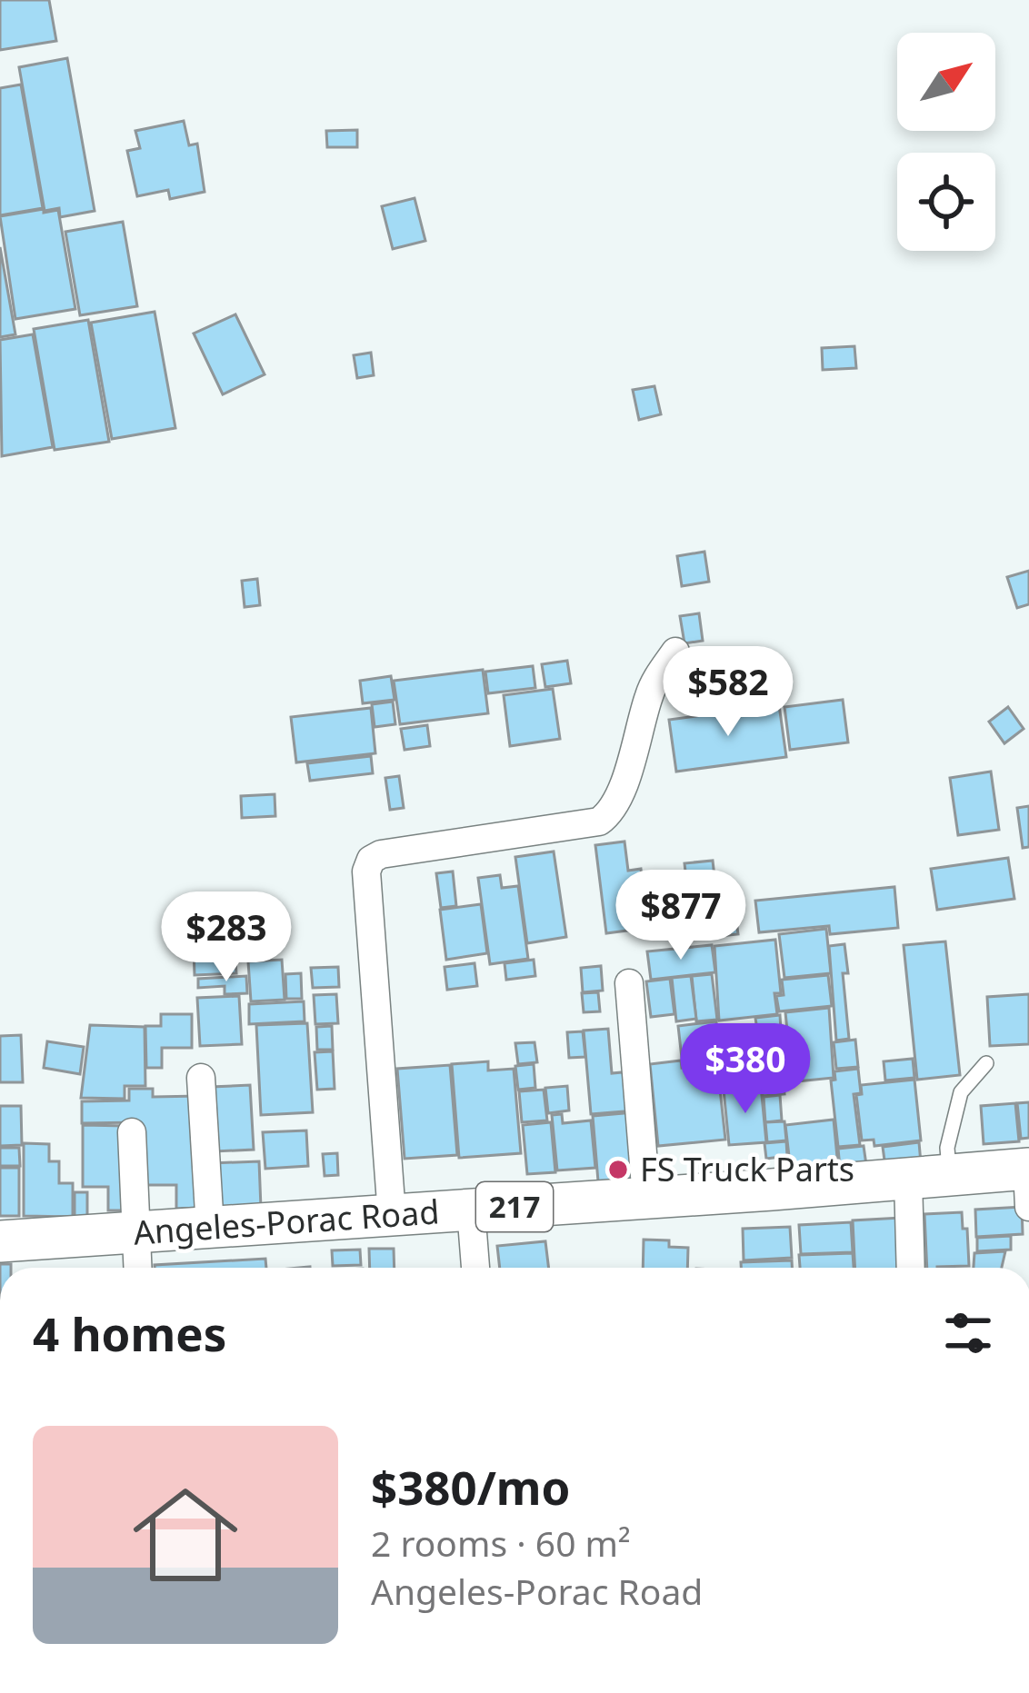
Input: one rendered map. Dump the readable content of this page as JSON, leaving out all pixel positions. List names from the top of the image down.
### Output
{
  "streets": {
    "main road": ["217", "Angeles-Porac Road"]
  },
  "places": ["FS Truck Parts"],
  "north": "top right",
  "page": {
    "price": [
      "$582",
      "$877",
      "$283",
      "$380"
    ],
    "heading": "4 homes",
    "list": [
      {
        "name": "$380/mo",
        "note": "2 rooms · 60 m² · Angeles-Porac Road"
      }
    ]
  }
}
